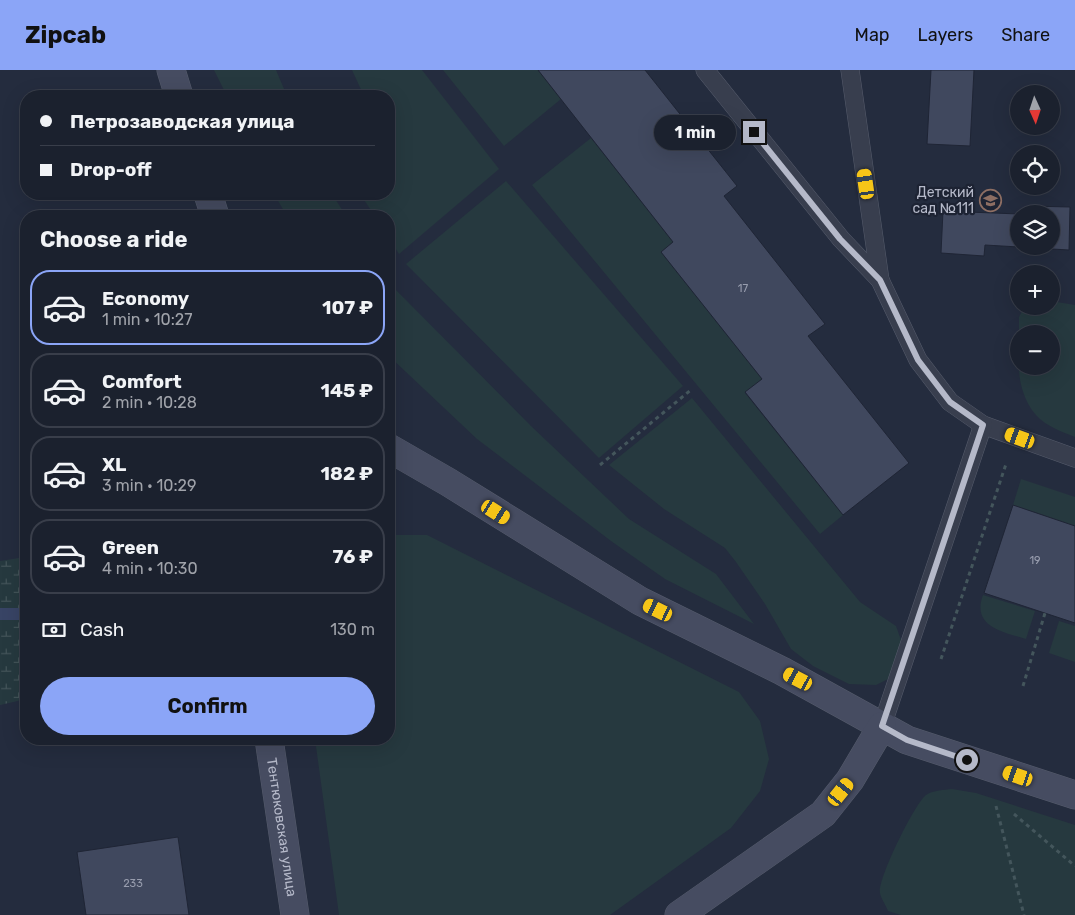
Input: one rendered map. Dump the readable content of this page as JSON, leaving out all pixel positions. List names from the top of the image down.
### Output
{
  "streets": {
    "street": ["Тентюковская улица"]
  },
  "places": {
    "school or university": ["Детский сад №111"]
  },
  "house_numbers": ["17", "19", "233"],
  "north": "bottom",
  "page": {
    "header": "Zipcab",
    "nav": ["Map", "Layers", "Share"],
    "map_buttons": ["+", "−"],
    "banner": ["Петрозаводская улица", "Drop-off"],
    "bubble": "1 min",
    "heading": "Choose a ride",
    "list": [
      {
        "name": "Economy",
        "note": "1 min · 10:27",
        "value": "107 ₽"
      },
      {
        "name": "Comfort",
        "note": "2 min · 10:28",
        "value": "145 ₽"
      },
      {
        "name": "XL",
        "note": "3 min · 10:29",
        "value": "182 ₽"
      },
      {
        "name": "Green",
        "note": "4 min · 10:30",
        "value": "76 ₽"
      }
    ],
    "pay": ["Cash", "130 m"],
    "buttons": "Confirm"
  }
}
